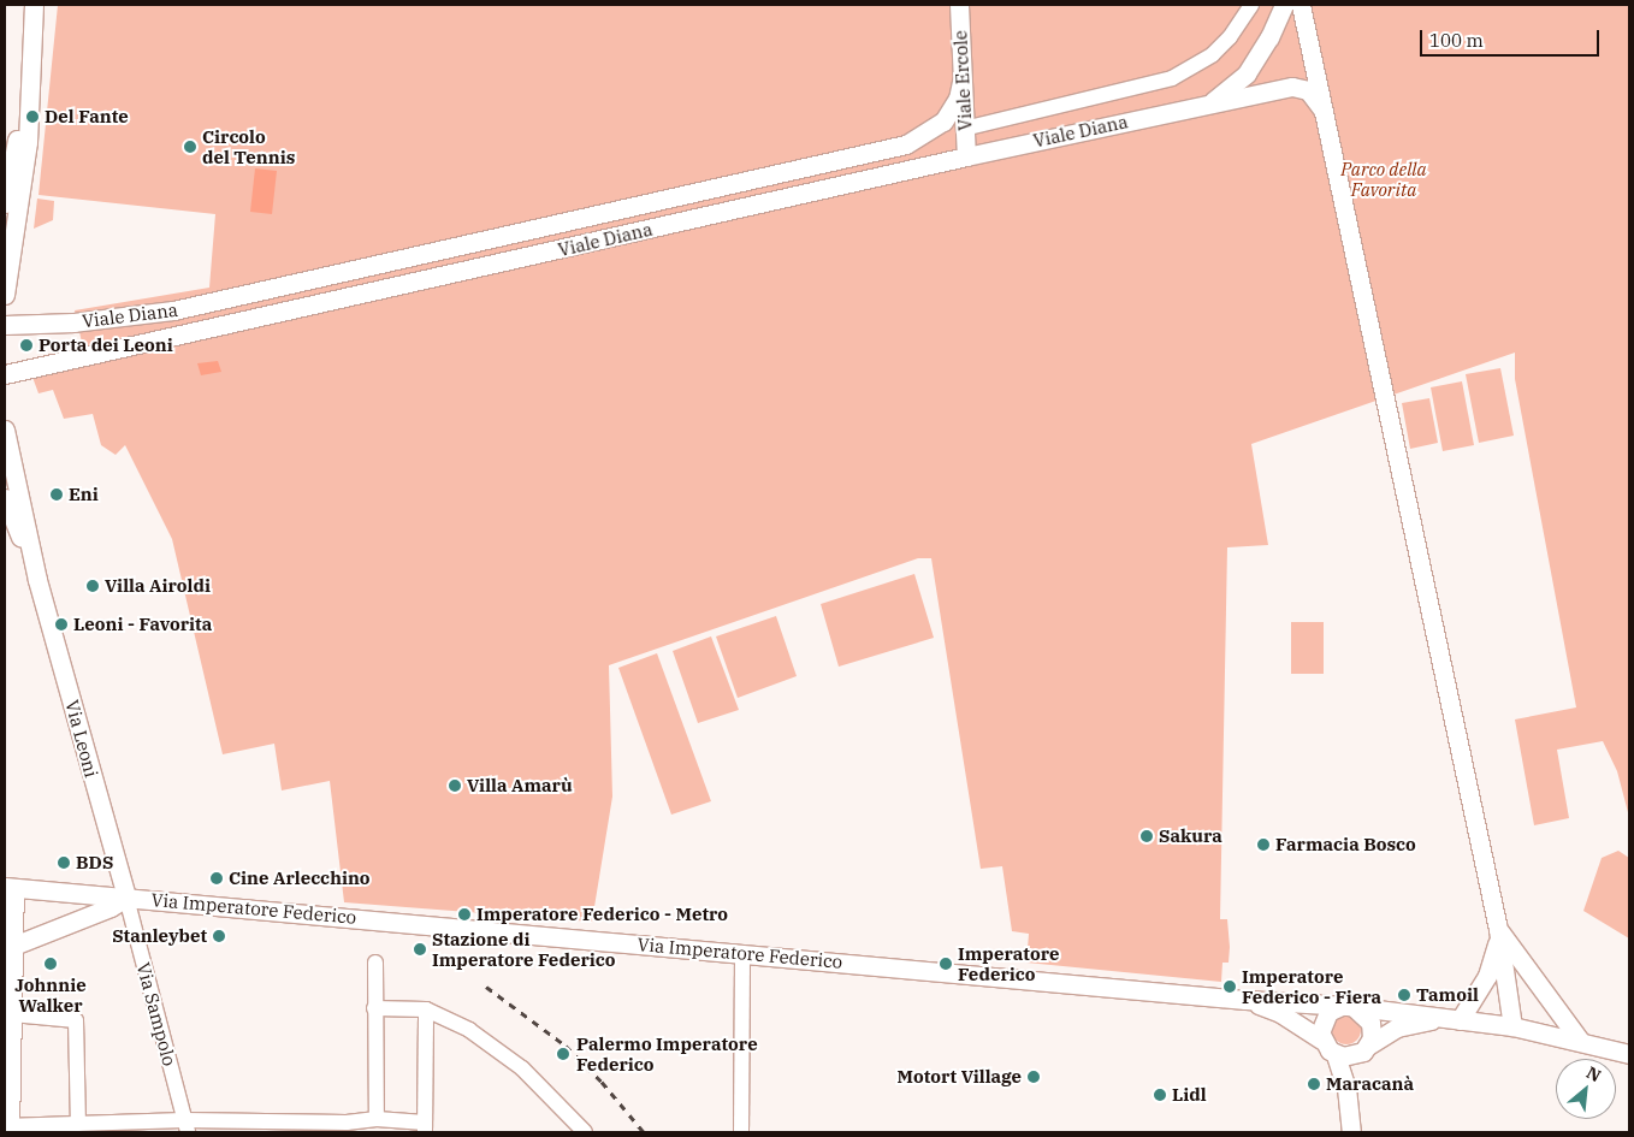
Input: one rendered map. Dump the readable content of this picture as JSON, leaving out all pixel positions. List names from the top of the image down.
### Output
{
  "streets": {
    "street": [
      "Viale Ercole",
      "Viale Diana",
      "Via Leoni",
      "Via Imperatore Federico",
      "Via Sampolo"
    ]
  },
  "crossings": [
    ["Viale Ercole", "Viale Diana"],
    ["Via Leoni", "Via Imperatore Federico"],
    ["Via Leoni", "Via Sampolo"],
    ["Via Imperatore Federico", "Via Sampolo"]
  ],
  "parks": ["Parco della Favorita"],
  "places": [
    "Del Fante",
    "Circolo del Tennis",
    "Porta dei Leoni",
    "Eni",
    "Villa Airoldi",
    "Leoni - Favorita",
    "Villa Amarù",
    "Sakura",
    "Farmacia Bosco",
    "BDS",
    "Cine Arlecchino",
    "Imperatore Federico - Metro",
    "Stanleybet",
    "Stazione di Imperatore Federico",
    "Johnnie Walker",
    "Imperatore Federico",
    "Imperatore Federico - Fiera",
    "Tamoil",
    "Palermo Imperatore Federico",
    "Motort Village",
    "Maracanà",
    "Lidl"
  ],
  "scale_bar": "100 m",
  "north": "top right"
}
